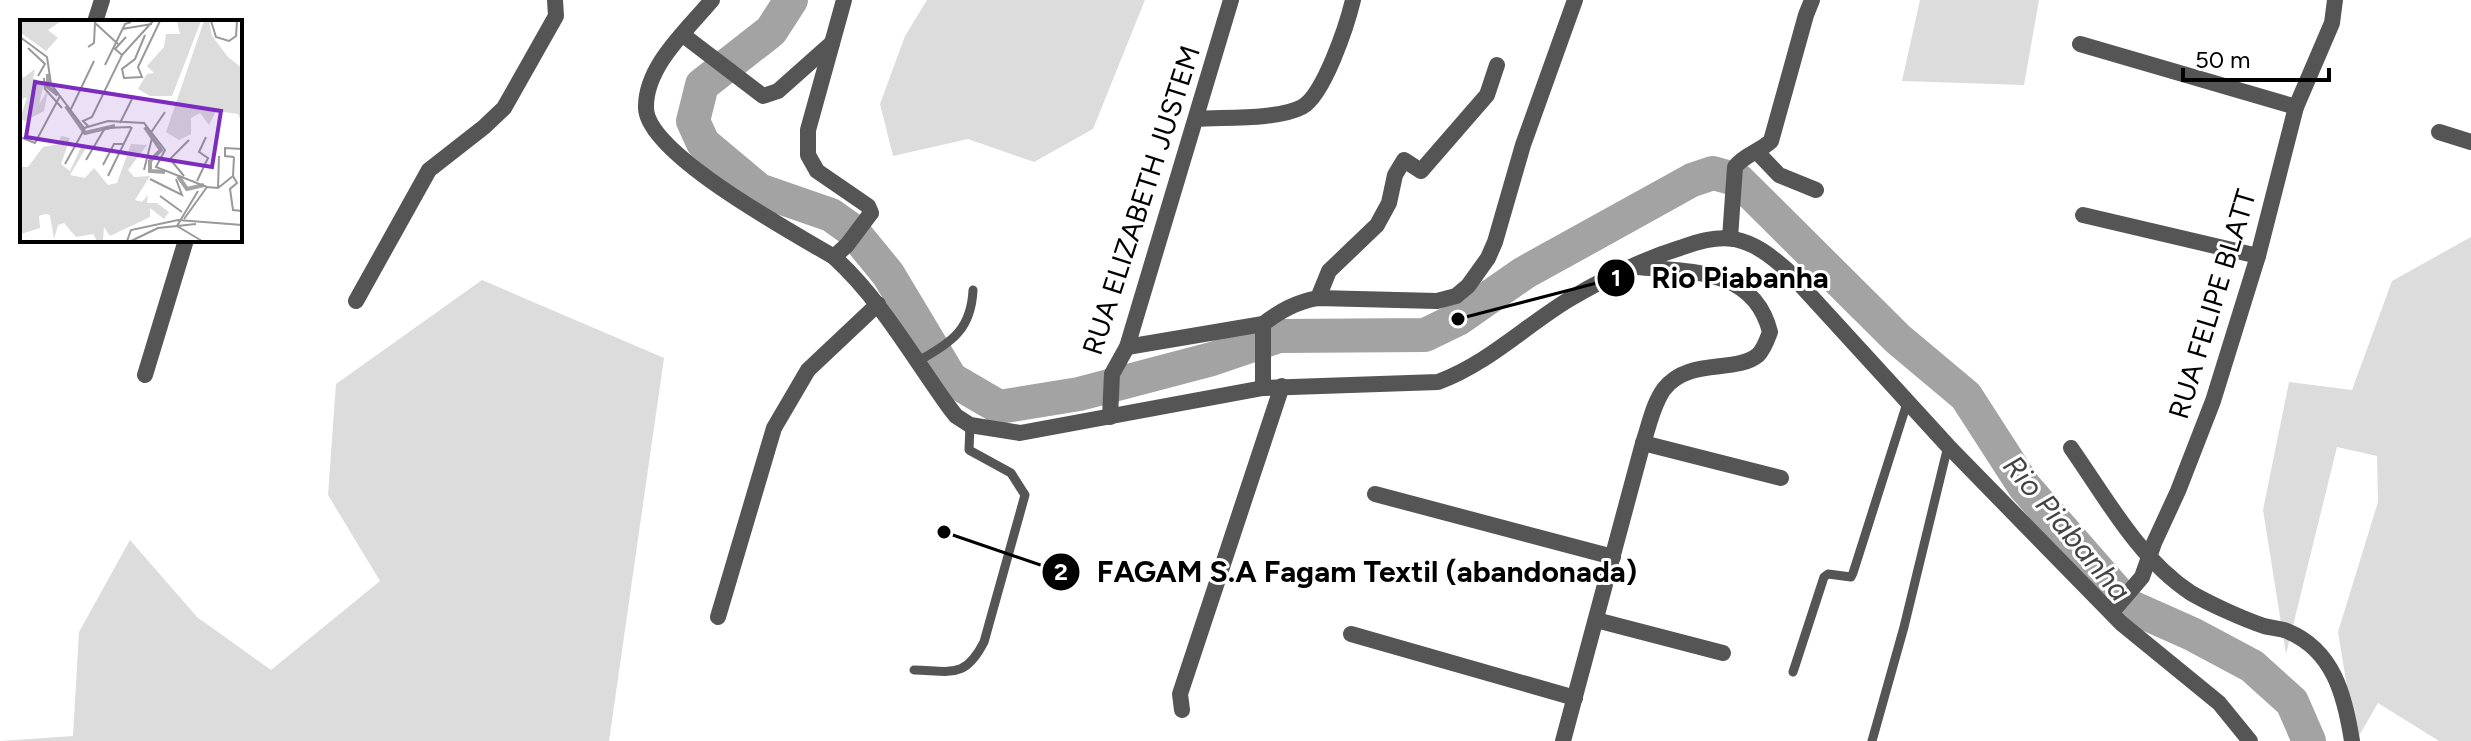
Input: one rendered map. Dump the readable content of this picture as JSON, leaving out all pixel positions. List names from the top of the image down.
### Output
{
  "streets": {
    "street": ["RUA ELIZABETH JUSTEM", "RUA FELIPE BLATT"]
  },
  "water": ["Rio Piabanha"],
  "places": ["Rio Piabanha", "FAGAM S.A Fagam Textil (abandonada)"],
  "scale_bar": "50 m"
}
